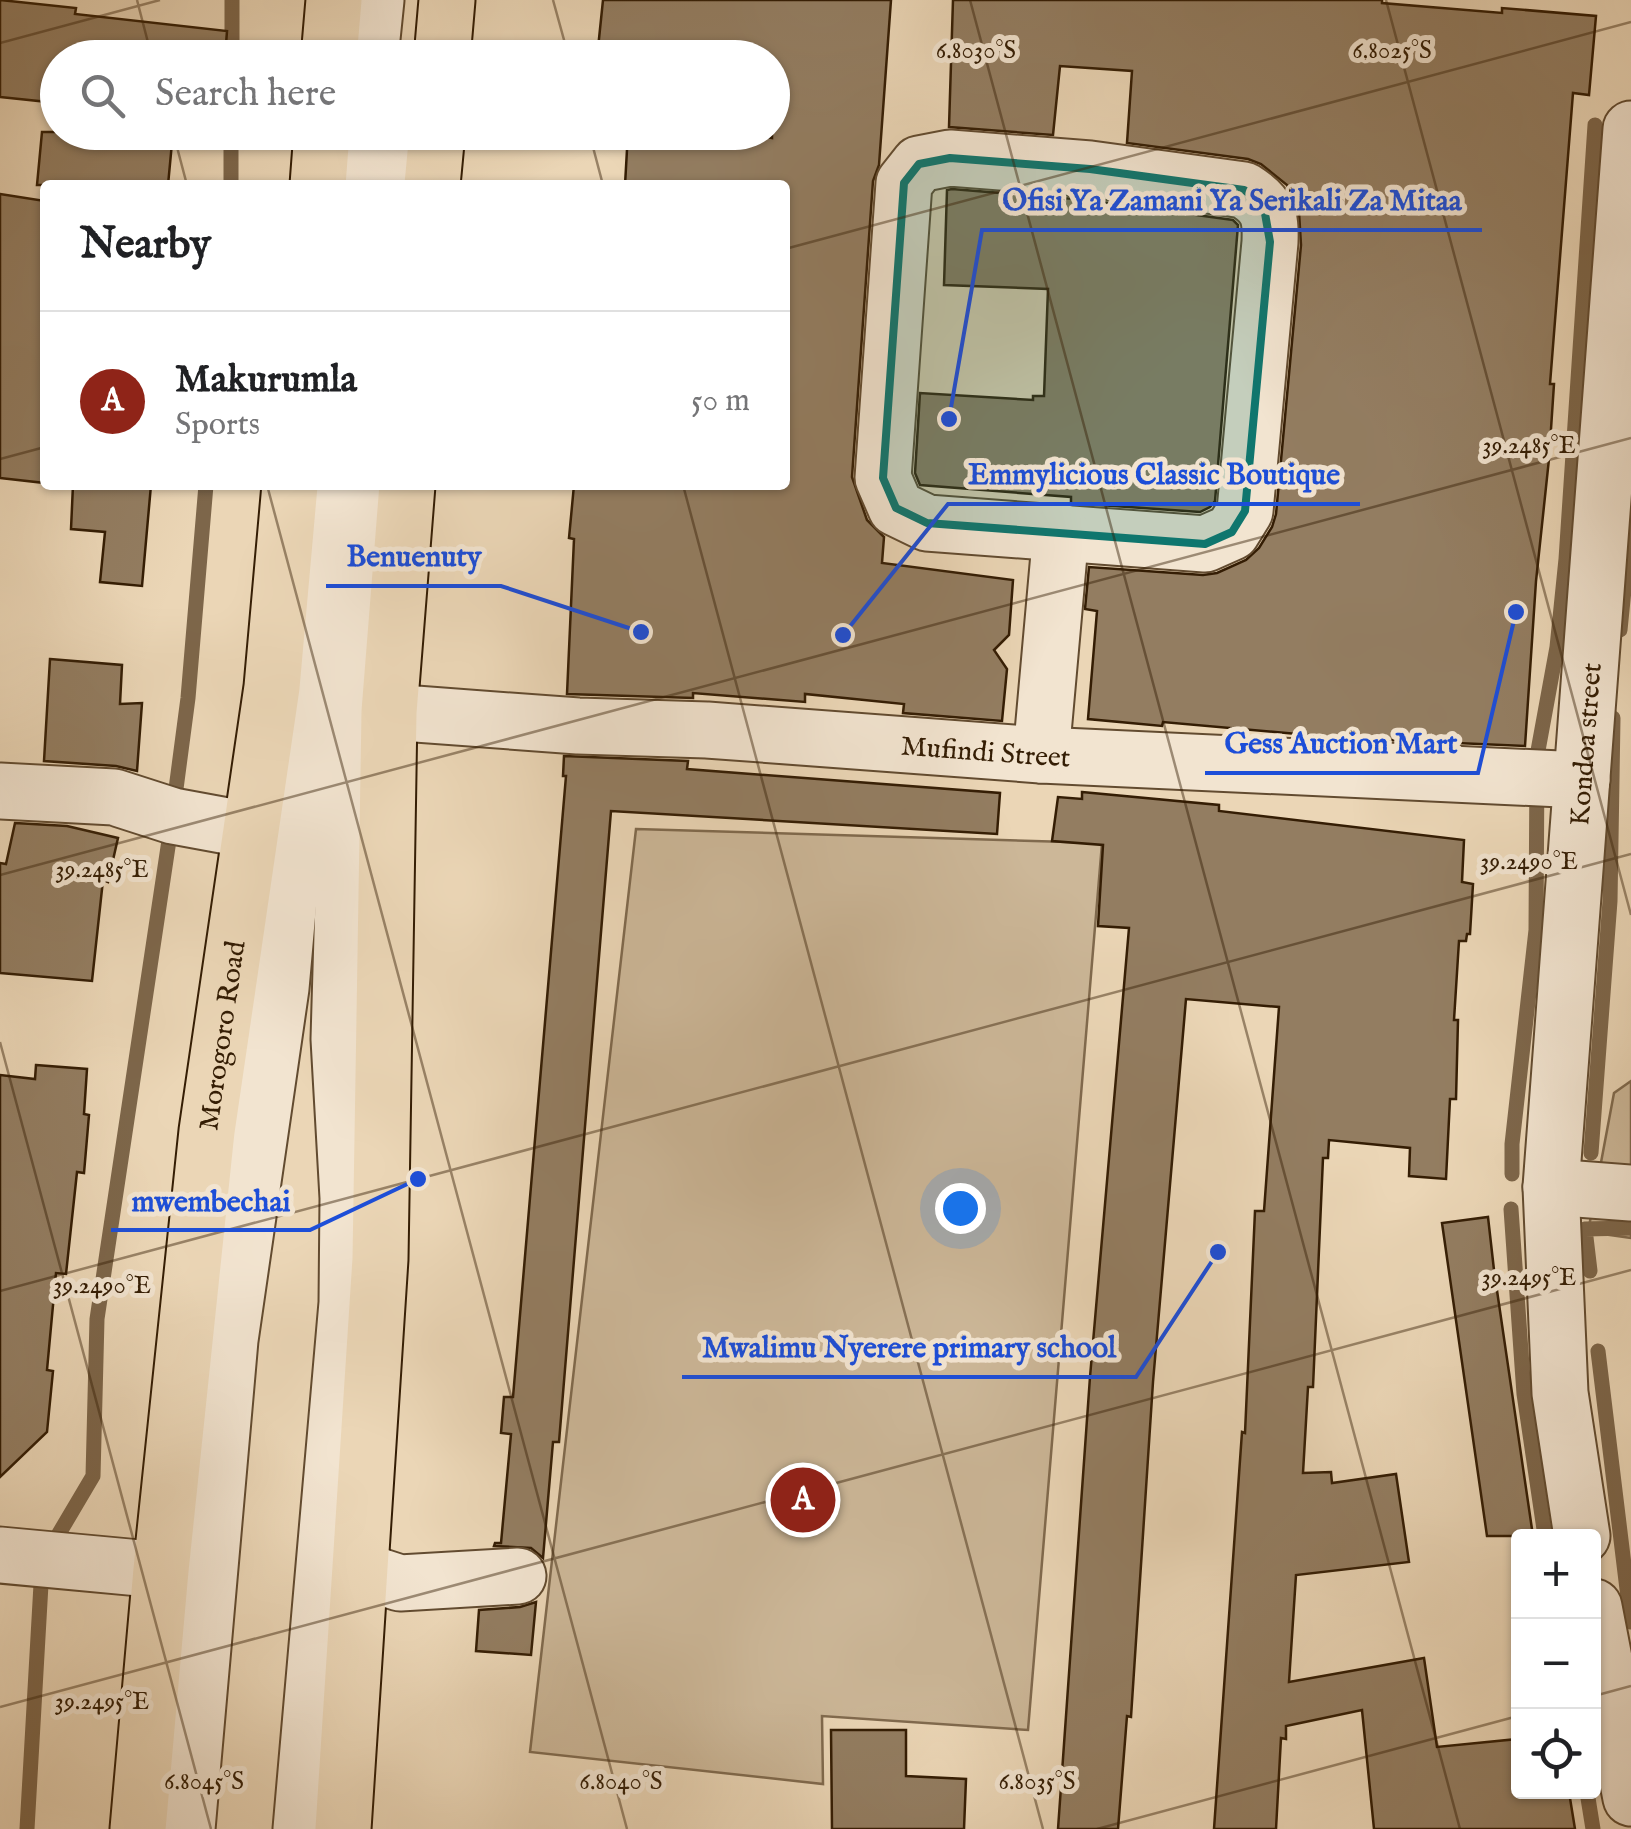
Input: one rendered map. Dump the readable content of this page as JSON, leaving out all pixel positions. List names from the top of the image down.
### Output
{
  "streets": {
    "highway": ["Morogoro Road"],
    "street": ["Kondoa street", "Mufindi Street"]
  },
  "crossings": [
    ["Kondoa street", "Mufindi Street"]
  ],
  "places": [
    "Ofisi Ya Zamani Ya Serikali Za Mitaa",
    "Gess Auction Mart",
    "Benuenuty",
    "Emmylicious Classic Boutique",
    "mwembechai",
    "Mwalimu Nyerere primary school"
  ],
  "page": {
    "search": "Search here",
    "heading": "Nearby",
    "list": [
      {
        "mark": "A",
        "name": "Makurumla",
        "note": "Sports",
        "value": "50 m"
      }
    ],
    "pins": "A",
    "map_buttons": ["+", "−"]
  },
  "coordinates": [
    "6.8030°S",
    "6.8025°S",
    "39.2485°E",
    "39.2490°E",
    "39.2495°E",
    "6.8045°S",
    "6.8040°S",
    "6.8035°S"
  ]
}
